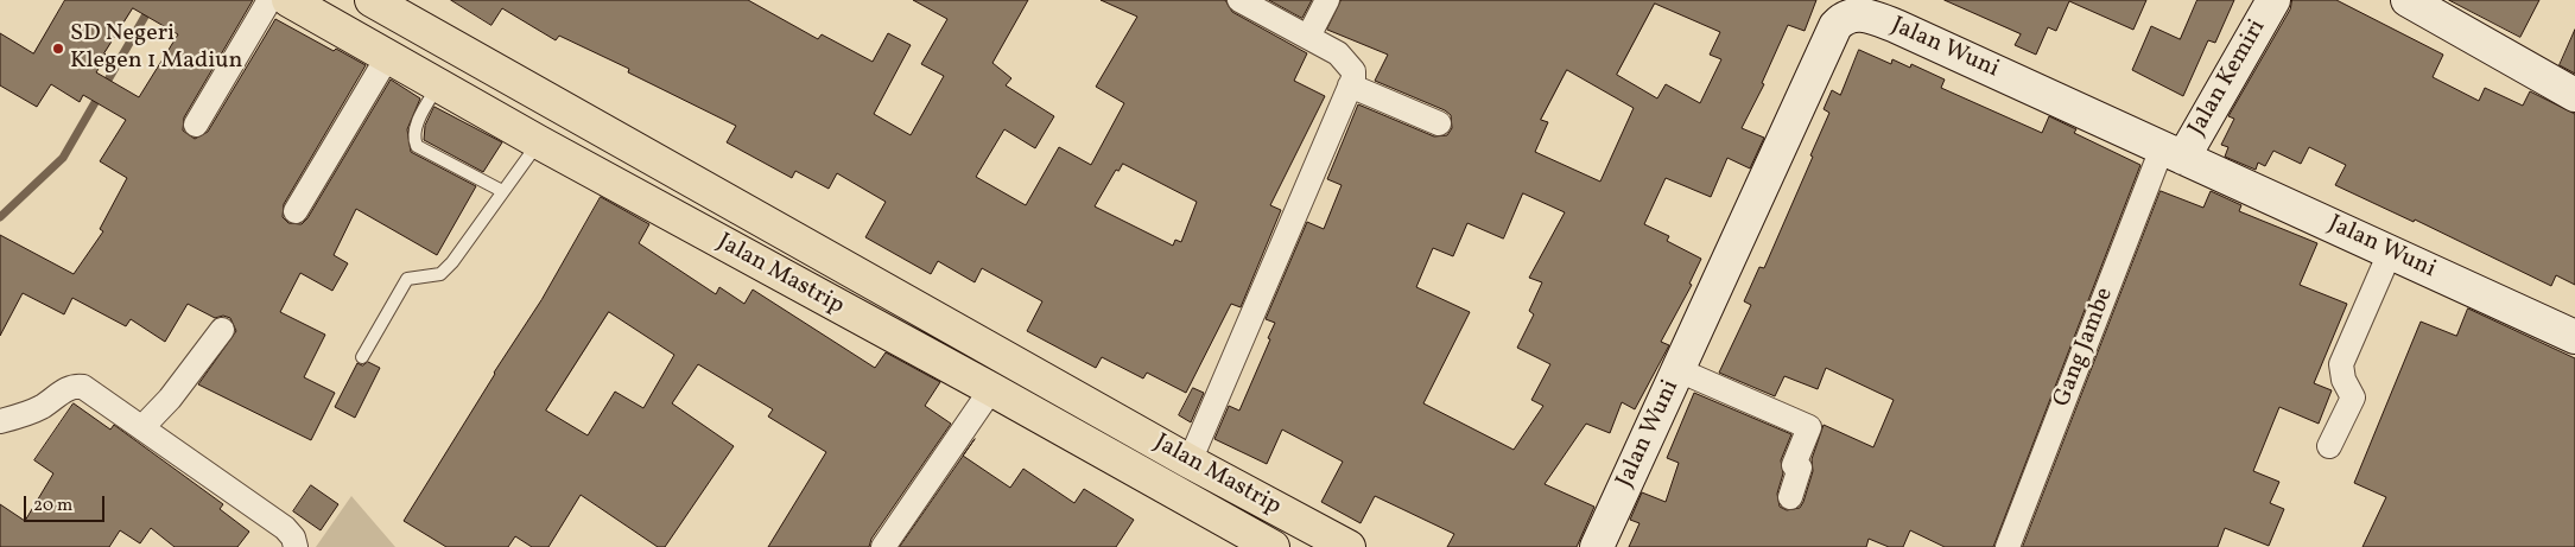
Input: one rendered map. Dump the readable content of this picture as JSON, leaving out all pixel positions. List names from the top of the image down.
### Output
{
  "streets": {
    "main road": ["Jalan Wuni", "Jalan Kemiri", "Jalan Mastrip"],
    "street": ["Gang Jambe"]
  },
  "crossings": [
    ["Jalan Wuni", "Jalan Kemiri"],
    ["Jalan Wuni", "Gang Jambe"],
    ["Jalan Kemiri", "Gang Jambe"]
  ],
  "places": ["SD Negeri Klegen 1 Madiun"],
  "scale_bar": "20 m"
}
